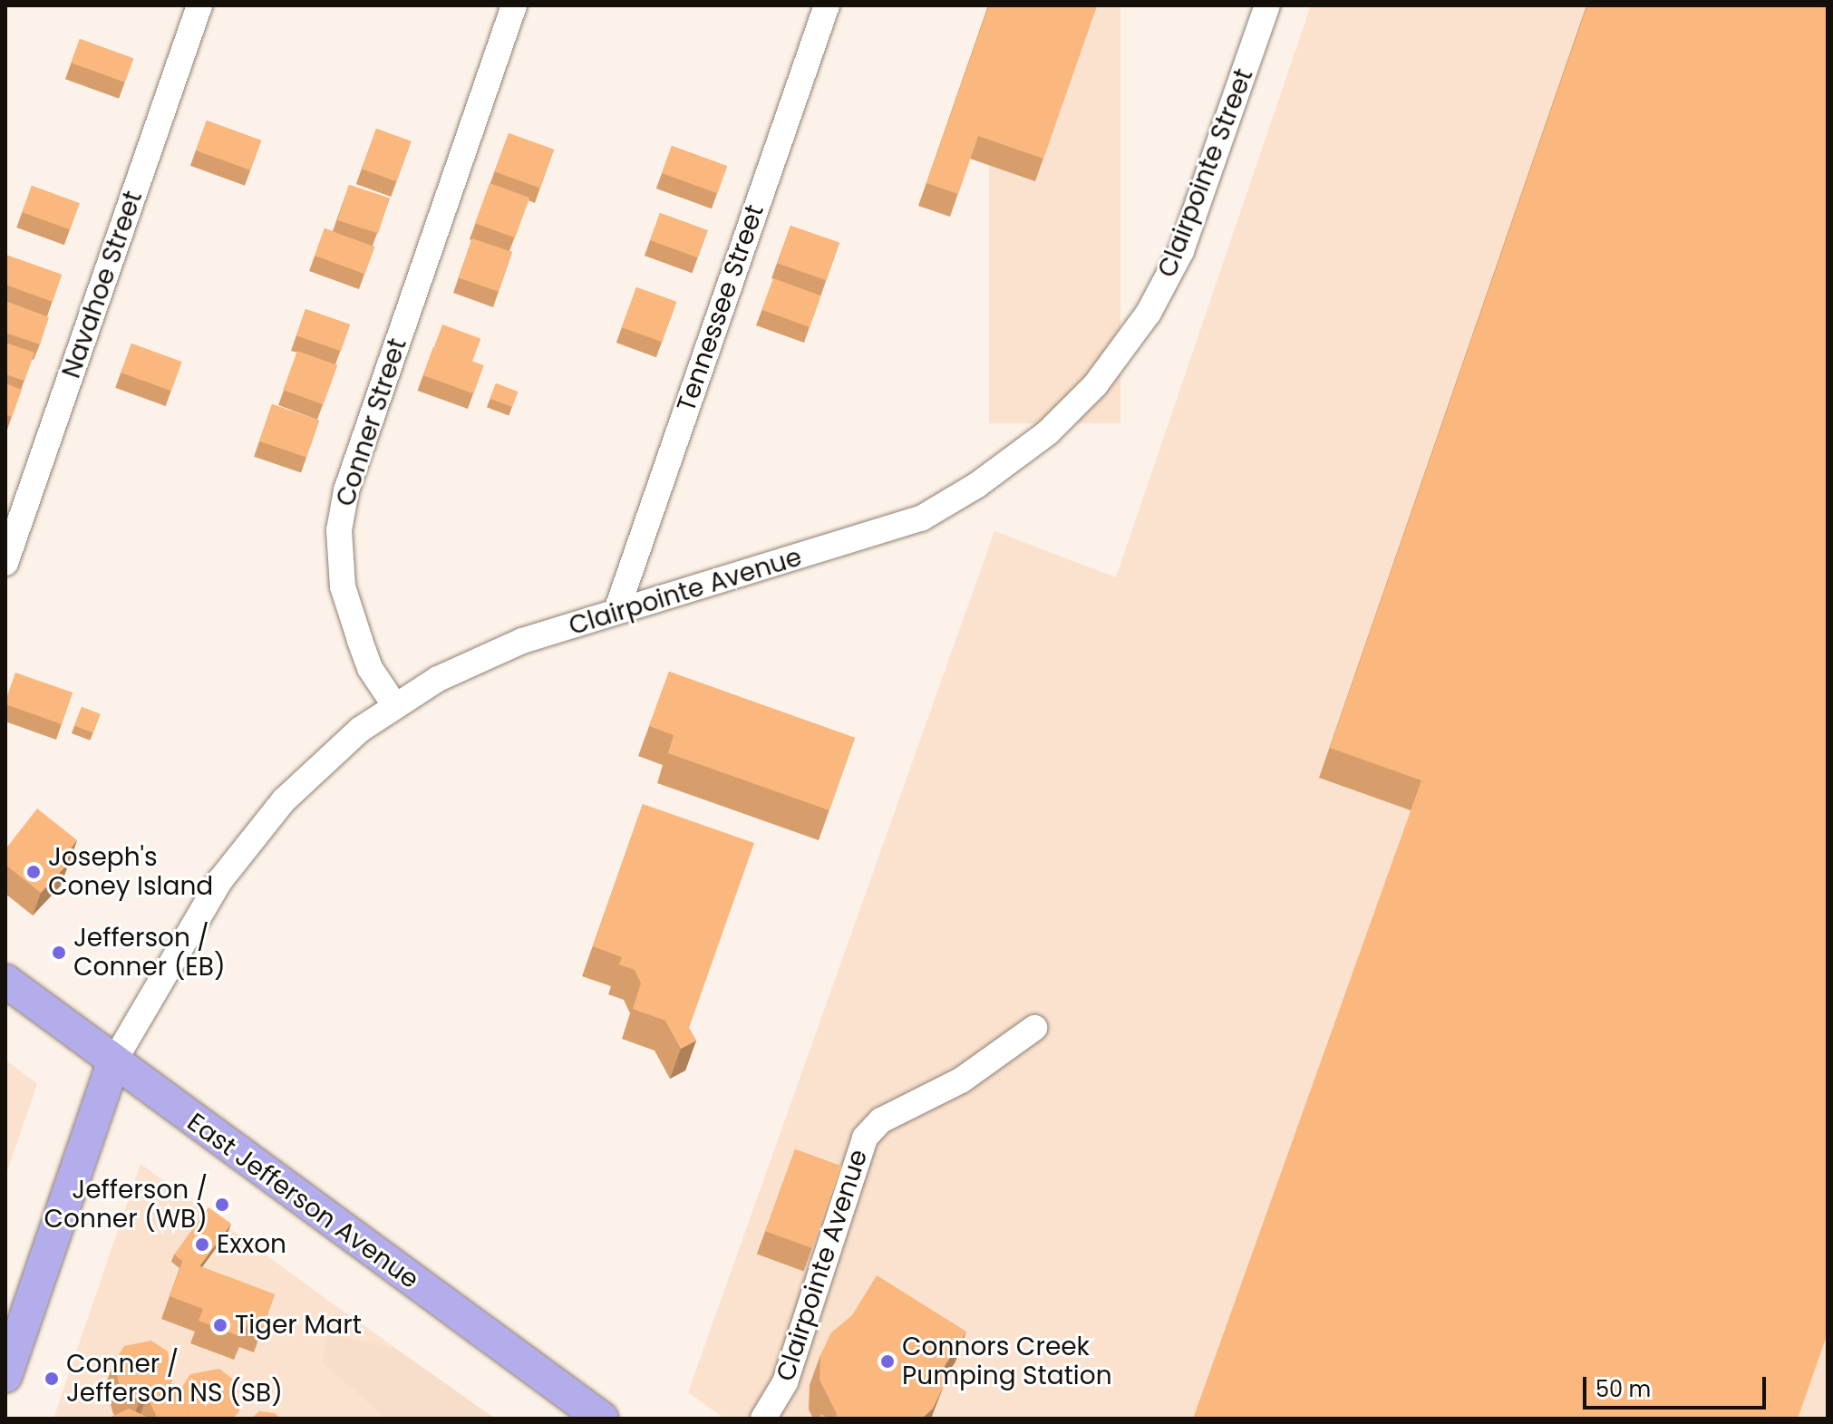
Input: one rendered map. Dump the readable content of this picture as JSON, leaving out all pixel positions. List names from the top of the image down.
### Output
{
  "streets": {
    "main road": ["East Jefferson Avenue"],
    "street": [
      "Clairpointe Street",
      "Navahoe Street",
      "Tennessee Street",
      "Conner Street",
      "Clairpointe Avenue"
    ]
  },
  "crossings": [
    ["Clairpointe Street", "Clairpointe Avenue"],
    ["Tennessee Street", "Clairpointe Avenue"],
    ["Conner Street", "Clairpointe Avenue"]
  ],
  "places": [
    "Joseph's Coney Island",
    "Jefferson / Conner (EB)",
    "Jefferson / Conner (WB)",
    "Exxon",
    "Tiger Mart",
    "Connors Creek Pumping Station",
    "Conner / Jefferson NS (SB)"
  ],
  "scale_bar": "50 m"
}
